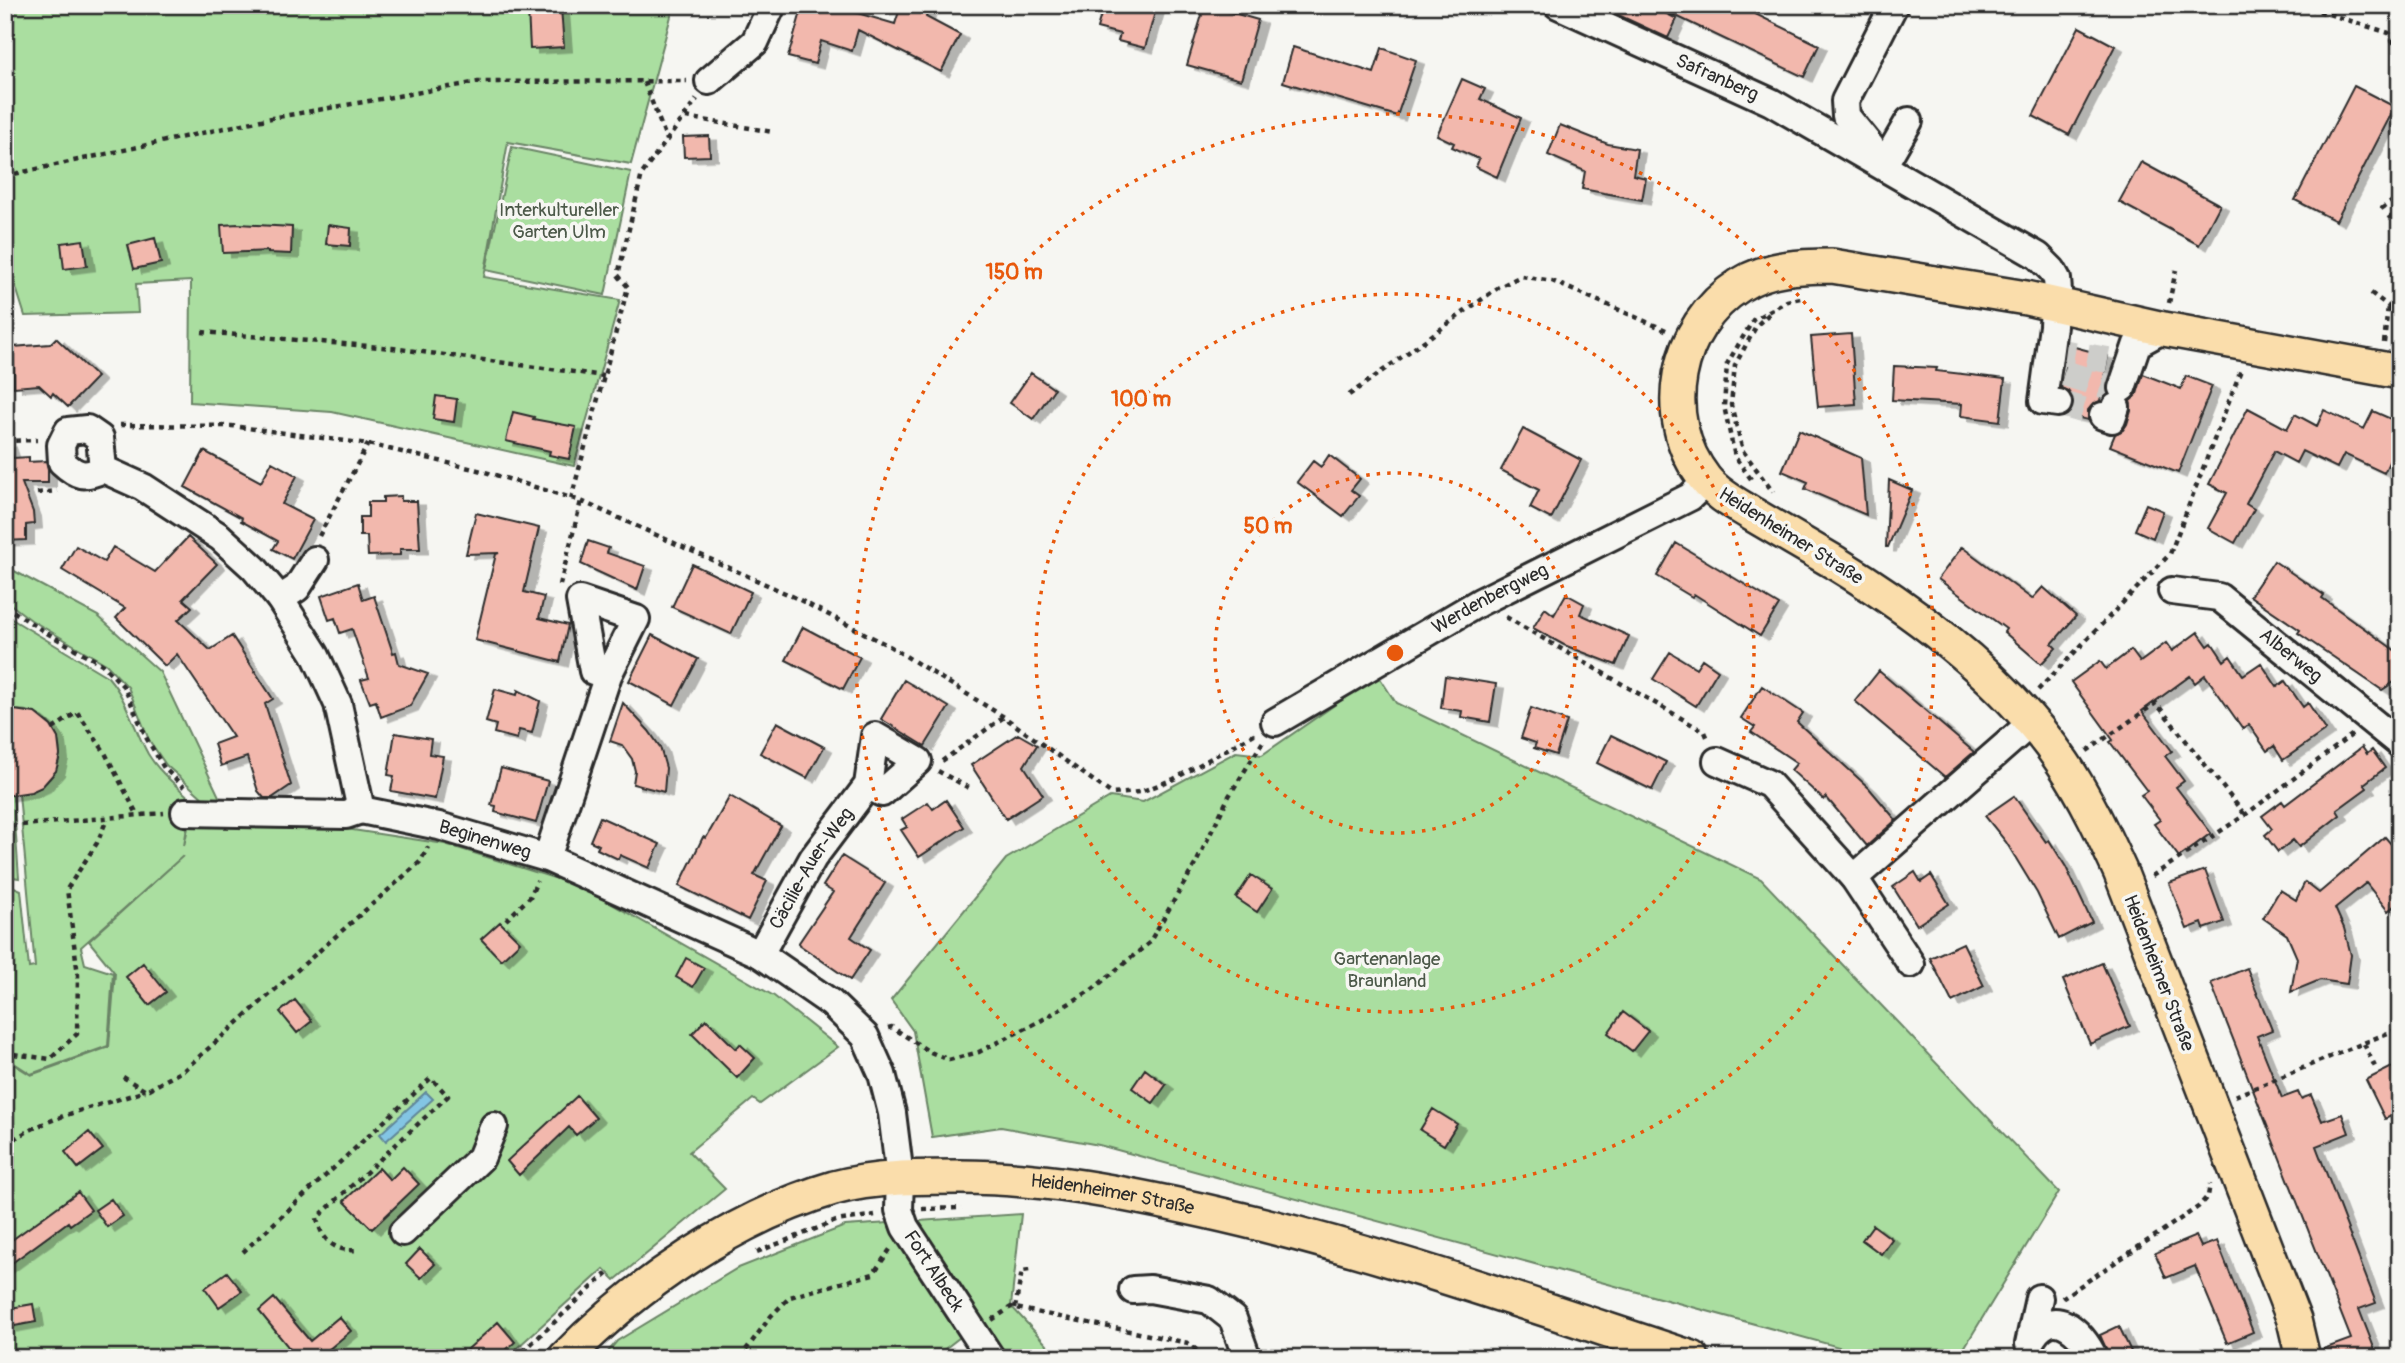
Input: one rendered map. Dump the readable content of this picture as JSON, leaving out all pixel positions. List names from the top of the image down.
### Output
{
  "streets": {
    "main road": ["Heidenheimer Straße"],
    "street": [
      "Safranberg",
      "Werdenbergweg",
      "Alberweg",
      "Beginenweg",
      "Cäcilie-Auer-Weg",
      "Fort Albeck"
    ]
  },
  "crossings": [
    ["Safranberg", "Heidenheimer Straße"],
    ["Heidenheimer Straße", "Werdenbergweg"],
    ["Heidenheimer Straße", "Beginenweg"],
    ["Heidenheimer Straße", "Fort Albeck"],
    ["Beginenweg", "Cäcilie-Auer-Weg"],
    ["Beginenweg", "Fort Albeck"]
  ],
  "parks": ["Interkultureller Garten Ulm", "Gartenanlage Braunland"],
  "rings": ["150 m", "100 m", "50 m"]
}
